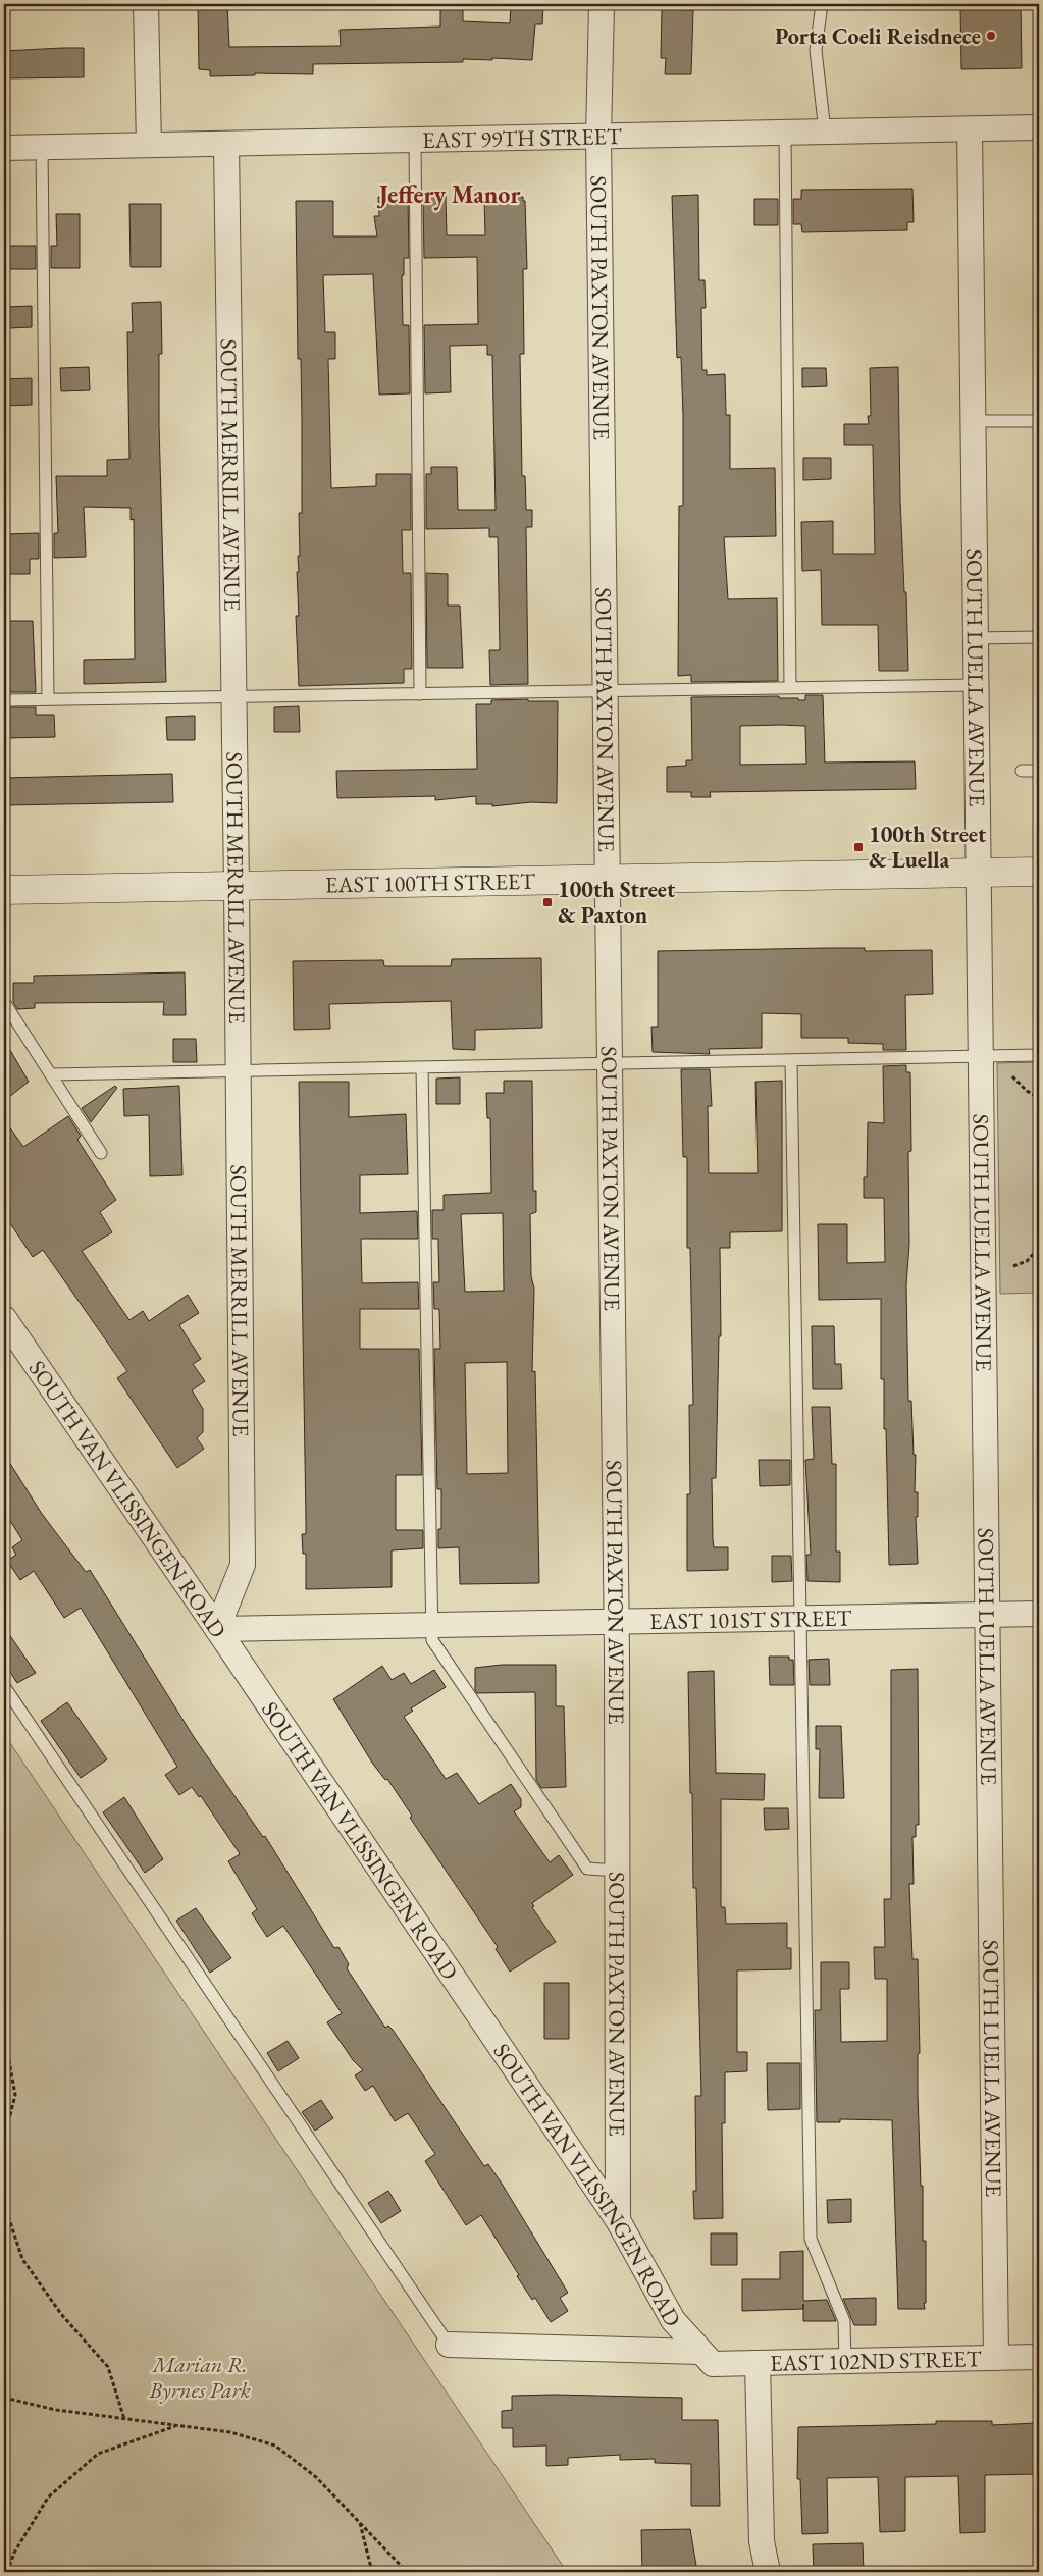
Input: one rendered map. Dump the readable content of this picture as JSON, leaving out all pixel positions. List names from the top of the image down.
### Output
{
  "streets": {
    "main road": ["EAST 100TH STREET"],
    "street": [
      "EAST 99TH STREET",
      "SOUTH PAXTON AVENUE",
      "SOUTH MERRILL AVENUE",
      "SOUTH LUELLA AVENUE",
      "SOUTH VAN VLISSINGEN ROAD",
      "EAST 101ST STREET",
      "EAST 102ND STREET"
    ]
  },
  "crossings": [
    ["EAST 99TH STREET", "SOUTH PAXTON AVENUE"],
    ["EAST 99TH STREET", "SOUTH MERRILL AVENUE"],
    ["EAST 99TH STREET", "SOUTH LUELLA AVENUE"],
    ["SOUTH PAXTON AVENUE", "EAST 100TH STREET"],
    ["SOUTH PAXTON AVENUE", "SOUTH VAN VLISSINGEN ROAD"],
    ["SOUTH PAXTON AVENUE", "EAST 101ST STREET"],
    ["SOUTH MERRILL AVENUE", "EAST 100TH STREET"],
    ["SOUTH MERRILL AVENUE", "SOUTH VAN VLISSINGEN ROAD"],
    ["SOUTH MERRILL AVENUE", "EAST 101ST STREET"],
    ["SOUTH LUELLA AVENUE", "EAST 100TH STREET"],
    ["SOUTH LUELLA AVENUE", "EAST 101ST STREET"],
    ["SOUTH LUELLA AVENUE", "EAST 102ND STREET"],
    ["SOUTH VAN VLISSINGEN ROAD", "EAST 101ST STREET"],
    ["SOUTH VAN VLISSINGEN ROAD", "EAST 102ND STREET"]
  ],
  "districts": ["Jeffery Manor"],
  "parks": ["Marian R. Byrnes Park"],
  "places": {
    "other": ["Porta Coeli Reisdnece"],
    "transit": ["100th Street & Luella", "100th Street & Paxton"]
  }
}
